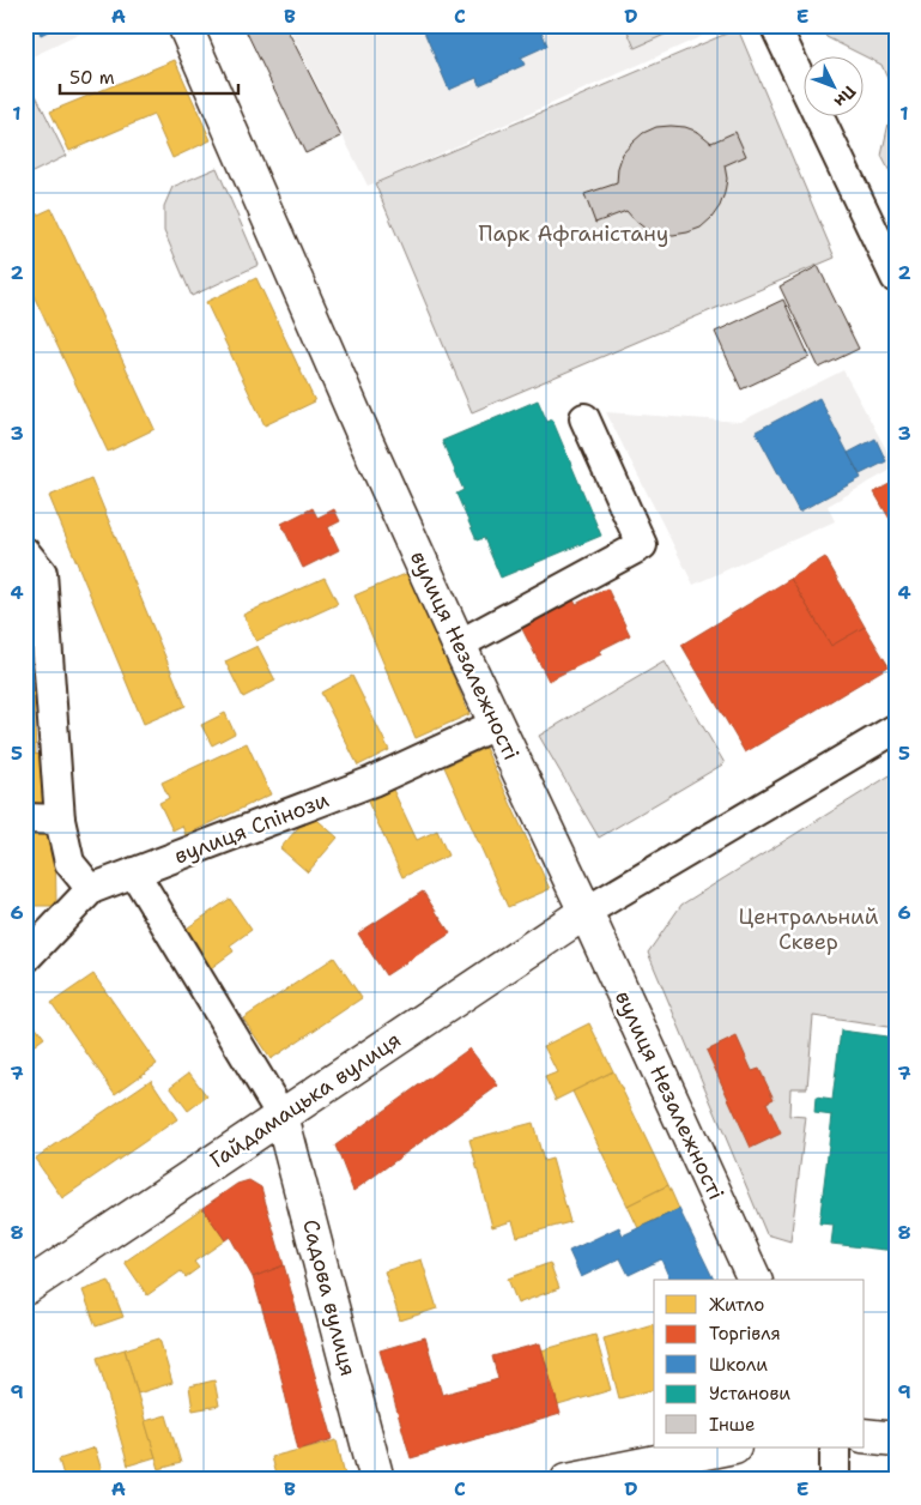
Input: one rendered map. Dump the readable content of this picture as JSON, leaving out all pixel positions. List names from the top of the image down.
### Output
{
  "streets": {
    "main road": ["вулиця Незалежності", "Гайдамацька вулиця", "Садова вулиця"],
    "street": ["вулиця Спінози"]
  },
  "crossings": [
    ["вулиця Незалежності", "вулиця Спінози"],
    ["вулиця Незалежності", "Гайдамацька вулиця"],
    ["Гайдамацька вулиця", "Садова вулиця"]
  ],
  "parks": ["Парк Афганістану", "Центральний Сквер"],
  "legend": [
    "Житло",
    "Торгівля",
    "Школи",
    "Установи",
    "Інше"
  ],
  "scale_bar": "50 m",
  "north": "bottom right",
  "grid": {
    "columns": [
      "A",
      "B",
      "C",
      "D",
      "E"
    ],
    "rows": [
      "1",
      "2",
      "3",
      "4",
      "5",
      "6",
      "7",
      "8",
      "9"
    ]
  }
}
